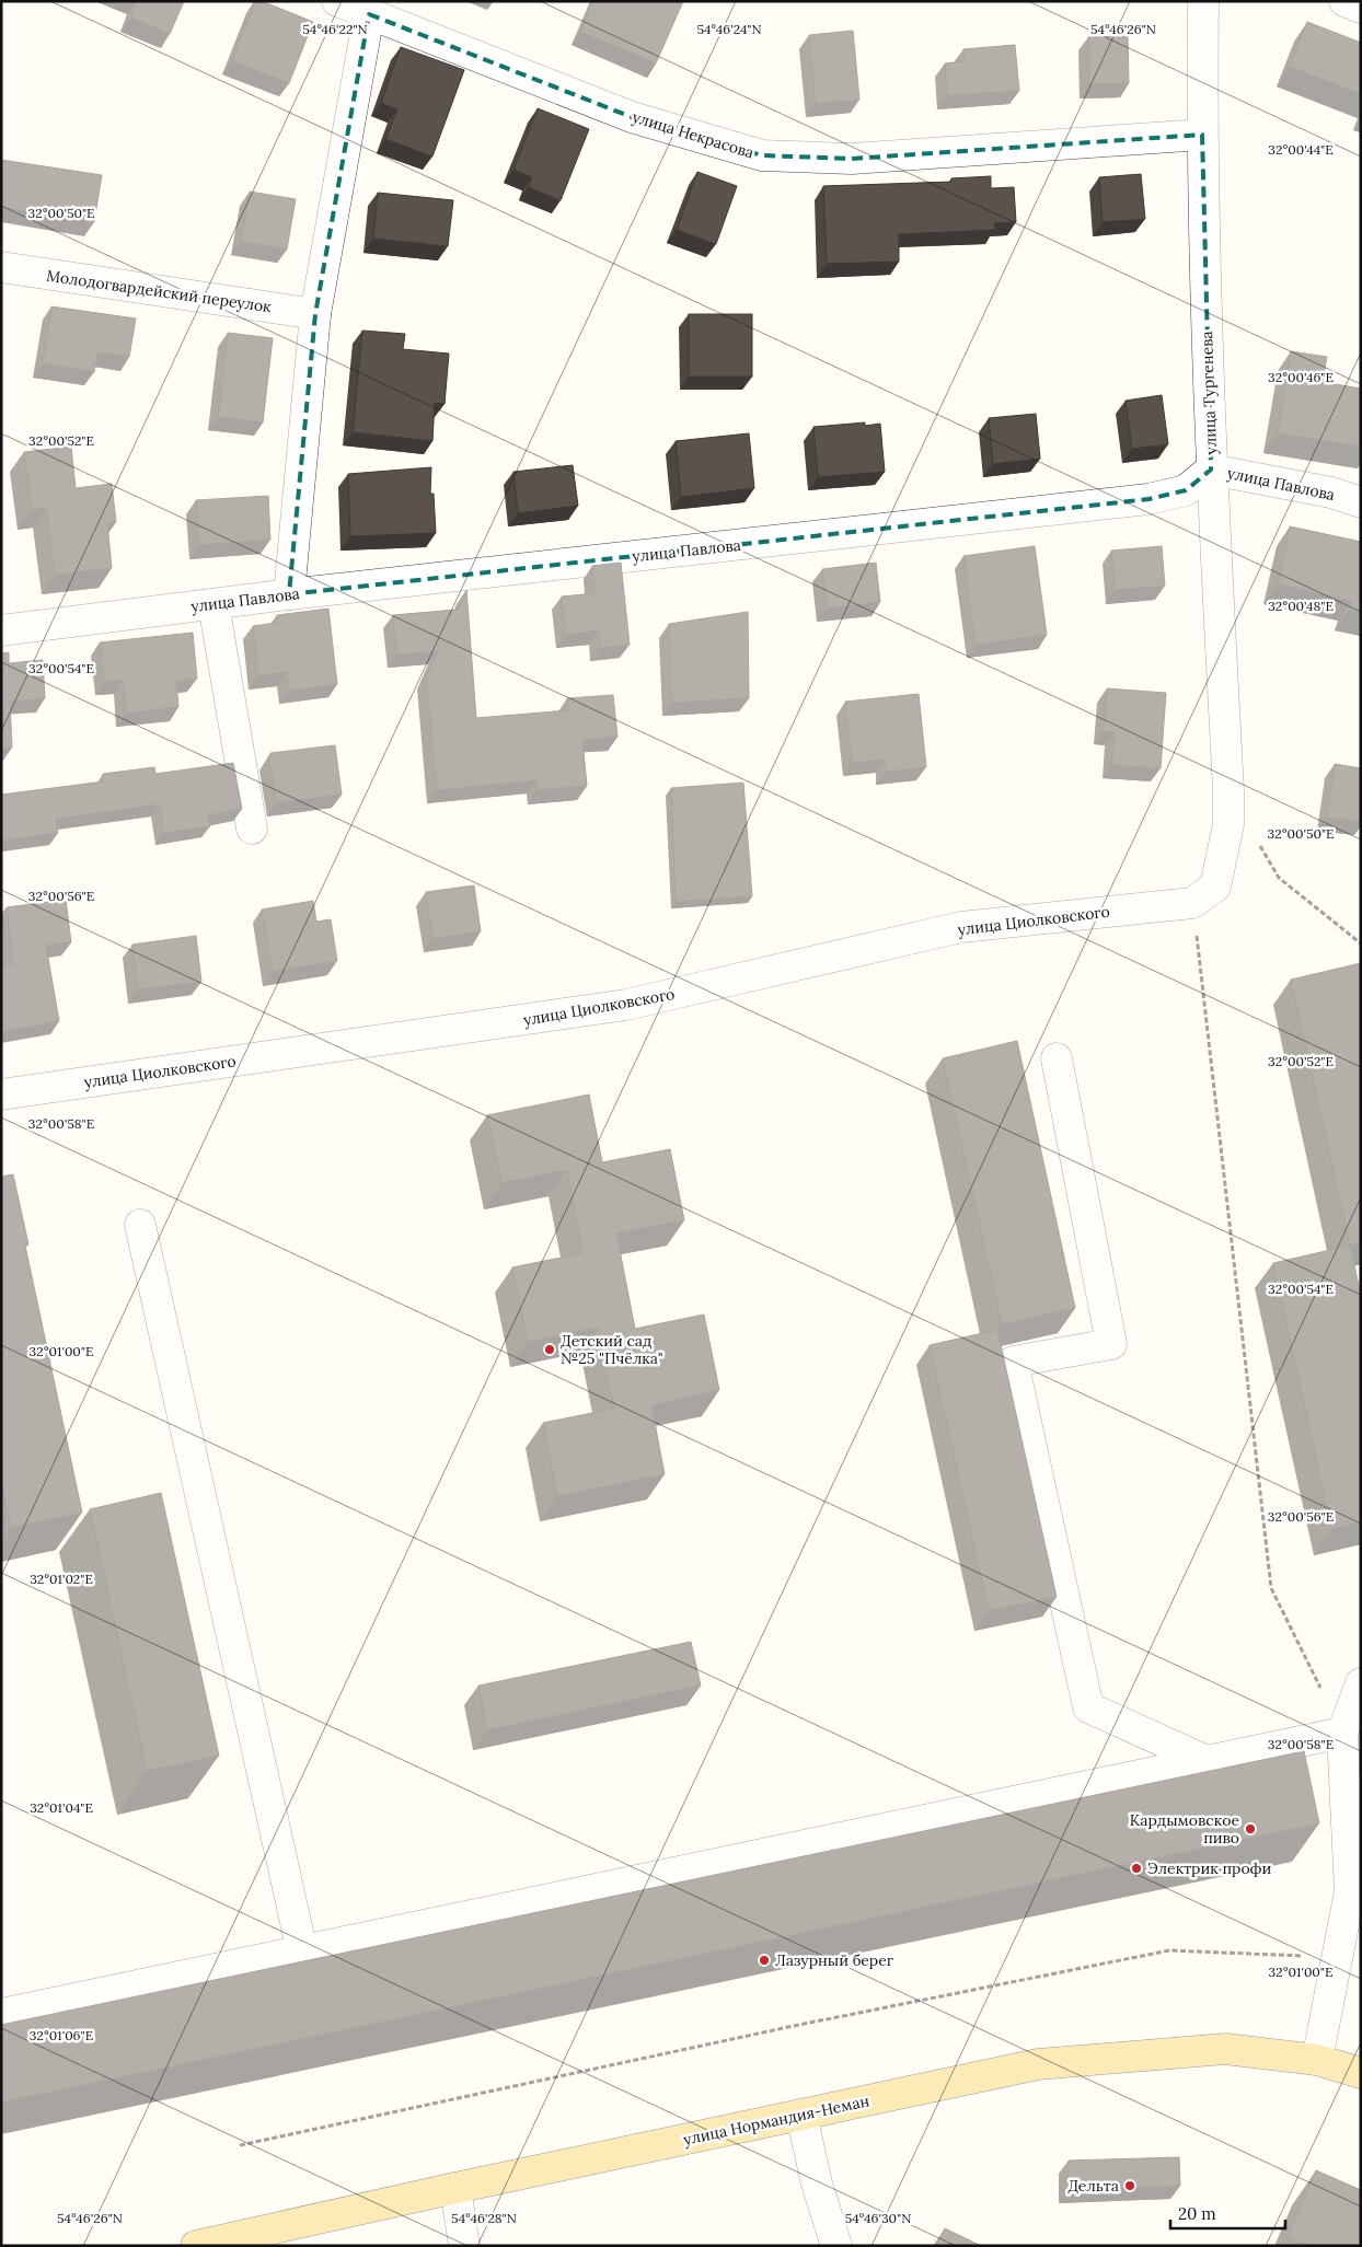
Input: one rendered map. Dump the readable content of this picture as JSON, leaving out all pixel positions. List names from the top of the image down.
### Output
{
  "streets": {
    "main road": ["улица Нормандия-Неман"],
    "street": [
      "улица Некрасова",
      "Молодогвардейский переулок",
      "улица Тургенева",
      "улица Павлова",
      "улица Циолковского"
    ]
  },
  "crossings": [
    ["улица Некрасова", "улица Тургенева"],
    ["улица Тургенева", "улица Павлова"],
    ["улица Тургенева", "улица Циолковского"]
  ],
  "places": [
    "Детский сад №25 \"Пчёлка\"",
    "Кардымовское пиво",
    "Электрик профи",
    "Лазурный берег",
    "Дельта"
  ],
  "scale_bar": "20 m",
  "coordinates": [
    "54°46'24\"N",
    "54°46'26\"N",
    "54°46'22\"N",
    "32°00'44\"E",
    "32°00'50\"E",
    "32°00'46\"E",
    "32°00'52\"E",
    "32°00'48\"E",
    "32°00'54\"E",
    "32°00'56\"E",
    "32°00'58\"E",
    "32°01'00\"E",
    "32°01'02\"E",
    "32°01'04\"E",
    "32°01'06\"E",
    "54°46'28\"N",
    "54°46'30\"N"
  ]
}
